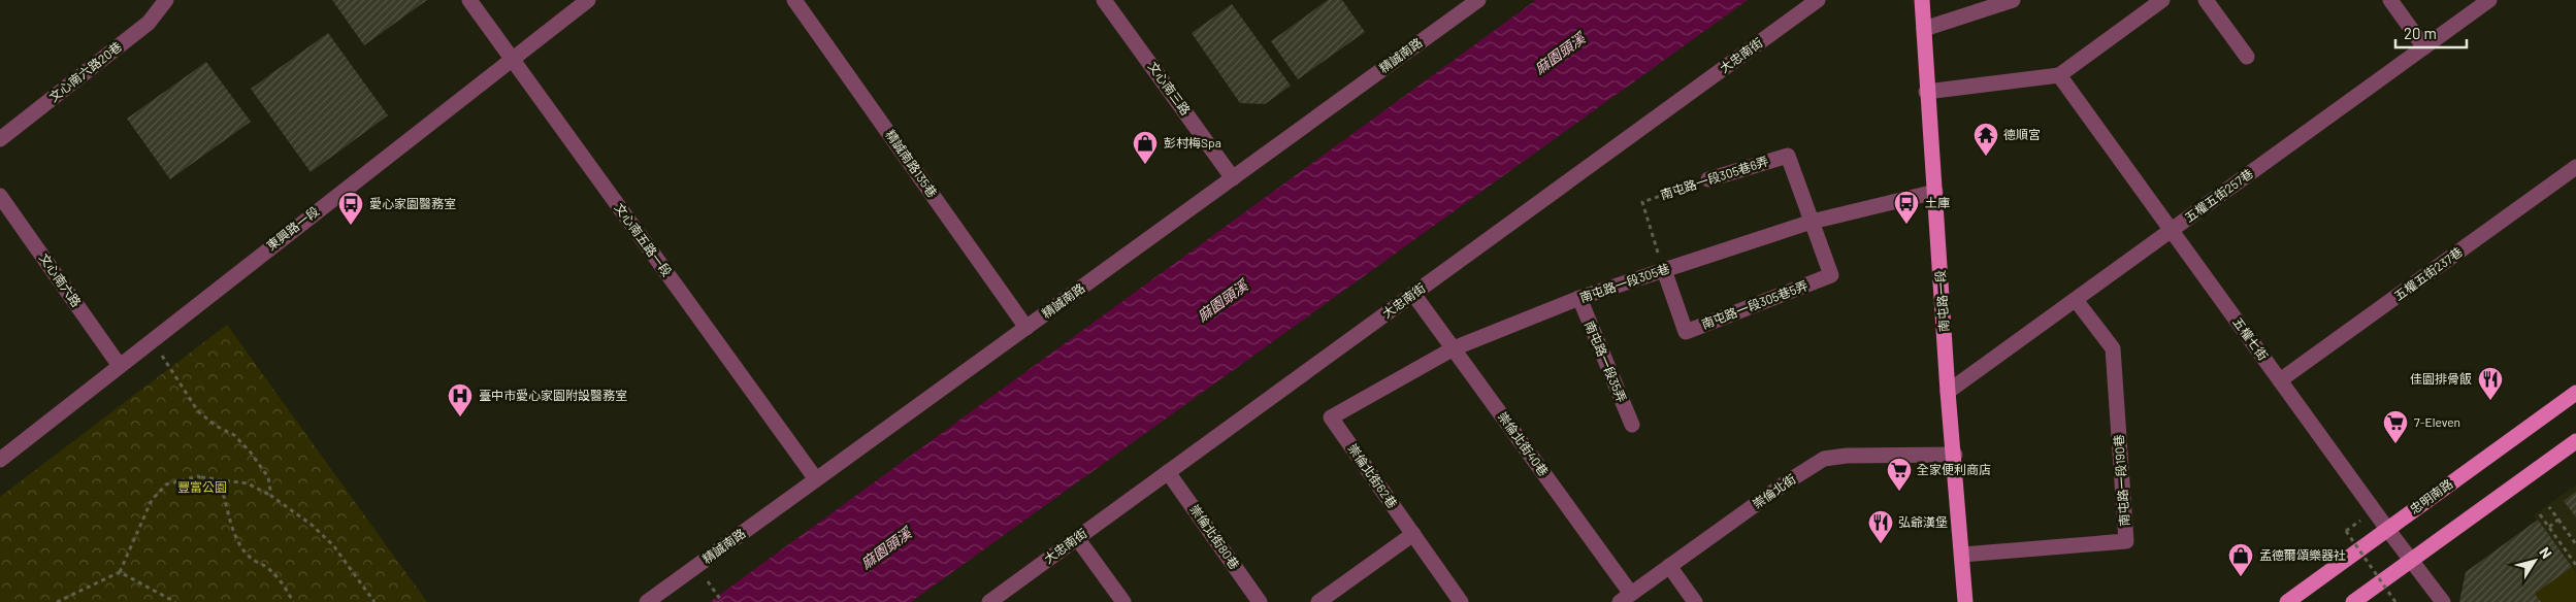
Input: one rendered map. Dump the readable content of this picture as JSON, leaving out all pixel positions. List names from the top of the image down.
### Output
{
  "streets": {
    "main road": ["南屯路一段", "忠明南路"],
    "street": [
      "精誠南路",
      "大忠南街",
      "文心南六路20巷",
      "文心南三路",
      "精誠南路135巷",
      "南屯路一段305巷6弄",
      "五權五街257巷",
      "東興路一段",
      "文心南五路一段",
      "五權五街237巷",
      "文心南六路",
      "南屯路一段305巷",
      "南屯路一段305巷5弄",
      "五權七街",
      "南屯路一段35弄",
      "崇倫北街40巷",
      "崇倫北街62巷",
      "南屯路一段190巷",
      "崇倫北街",
      "崇倫北街80巷"
    ]
  },
  "crossings": [
    ["精誠南路", "文心南三路"],
    ["精誠南路", "精誠南路135巷"],
    ["精誠南路", "文心南五路一段"],
    ["大忠南街", "崇倫北街40巷"],
    ["大忠南街", "崇倫北街80巷"],
    ["南屯路一段305巷6弄", "南屯路一段305巷"],
    ["南屯路一段305巷6弄", "南屯路一段305巷5弄"],
    ["五權五街257巷", "南屯路一段"],
    ["五權五街257巷", "五權七街"],
    ["五權五街257巷", "南屯路一段190巷"],
    ["東興路一段", "文心南五路一段"],
    ["東興路一段", "文心南六路"],
    ["五權五街237巷", "五權七街"],
    ["南屯路一段305巷", "南屯路一段"],
    ["南屯路一段305巷", "南屯路一段305巷5弄"],
    ["南屯路一段305巷", "南屯路一段35弄"],
    ["南屯路一段305巷", "崇倫北街40巷"],
    ["南屯路一段305巷", "崇倫北街62巷"],
    ["南屯路一段", "南屯路一段190巷"],
    ["南屯路一段", "崇倫北街"],
    ["五權七街", "忠明南路"],
    ["崇倫北街40巷", "崇倫北街"]
  ],
  "water": ["麻園頭溪"],
  "parks": ["豐富公園"],
  "places": {
    "temple": ["德順宮"],
    "shop": ["彭村梅Spa", "孟德爾頌樂器社"],
    "bus stop": ["土庫", "愛心家園醫務室"],
    "restaurant": ["佳園排骨飯", "弘爺漢堡"],
    "hospital": ["臺中市愛心家園附設醫務室"],
    "supermarket": ["7-Eleven", "全家便利商店"]
  },
  "scale_bar": "20 m",
  "north": "top right"
}
